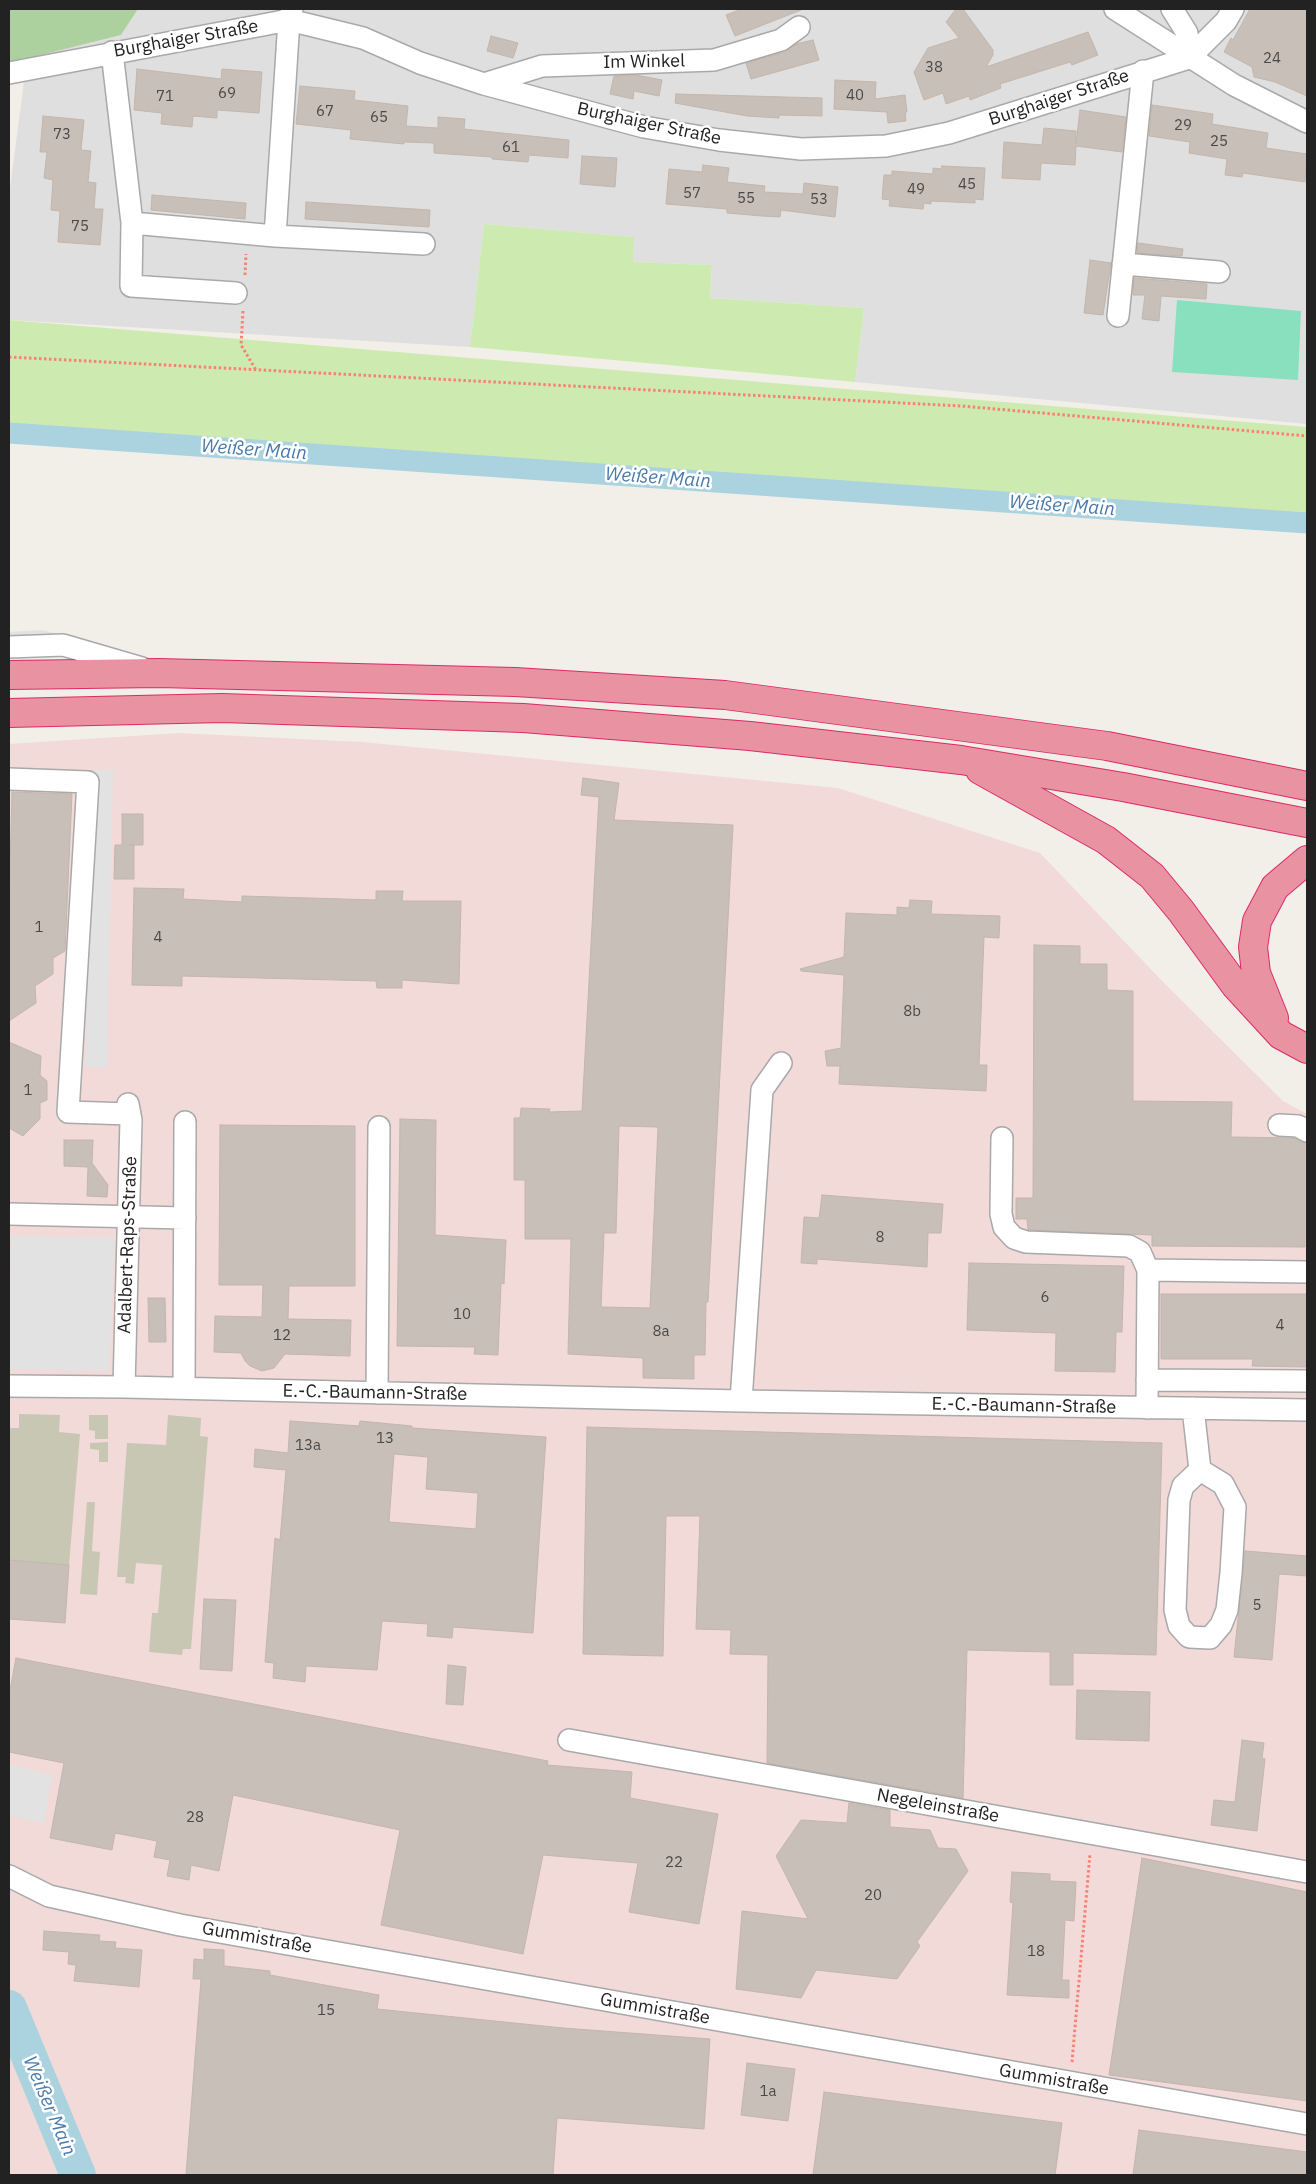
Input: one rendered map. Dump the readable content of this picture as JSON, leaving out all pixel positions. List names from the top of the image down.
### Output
{
  "streets": {
    "street": [
      "Burghaiger Straße",
      "Im Winkel",
      "Adalbert-Raps-Straße",
      "E.-C.-Baumann-Straße",
      "Negeleinstraße",
      "Gummistraße"
    ]
  },
  "crossings": [
    ["Burghaiger Straße", "Im Winkel"],
    ["Adalbert-Raps-Straße", "E.-C.-Baumann-Straße"]
  ],
  "water": ["Weißer Main"],
  "house_numbers": [
    "24",
    "38",
    "69",
    "40",
    "71",
    "67",
    "65",
    "29",
    "73",
    "25",
    "61",
    "45",
    "49",
    "57",
    "55",
    "53",
    "75",
    "1",
    "4",
    "8b",
    "1",
    "8",
    "6",
    "10",
    "4",
    "8a",
    "12",
    "13",
    "13a",
    "5",
    "28",
    "22",
    "20",
    "18",
    "15",
    "1a"
  ]
}
